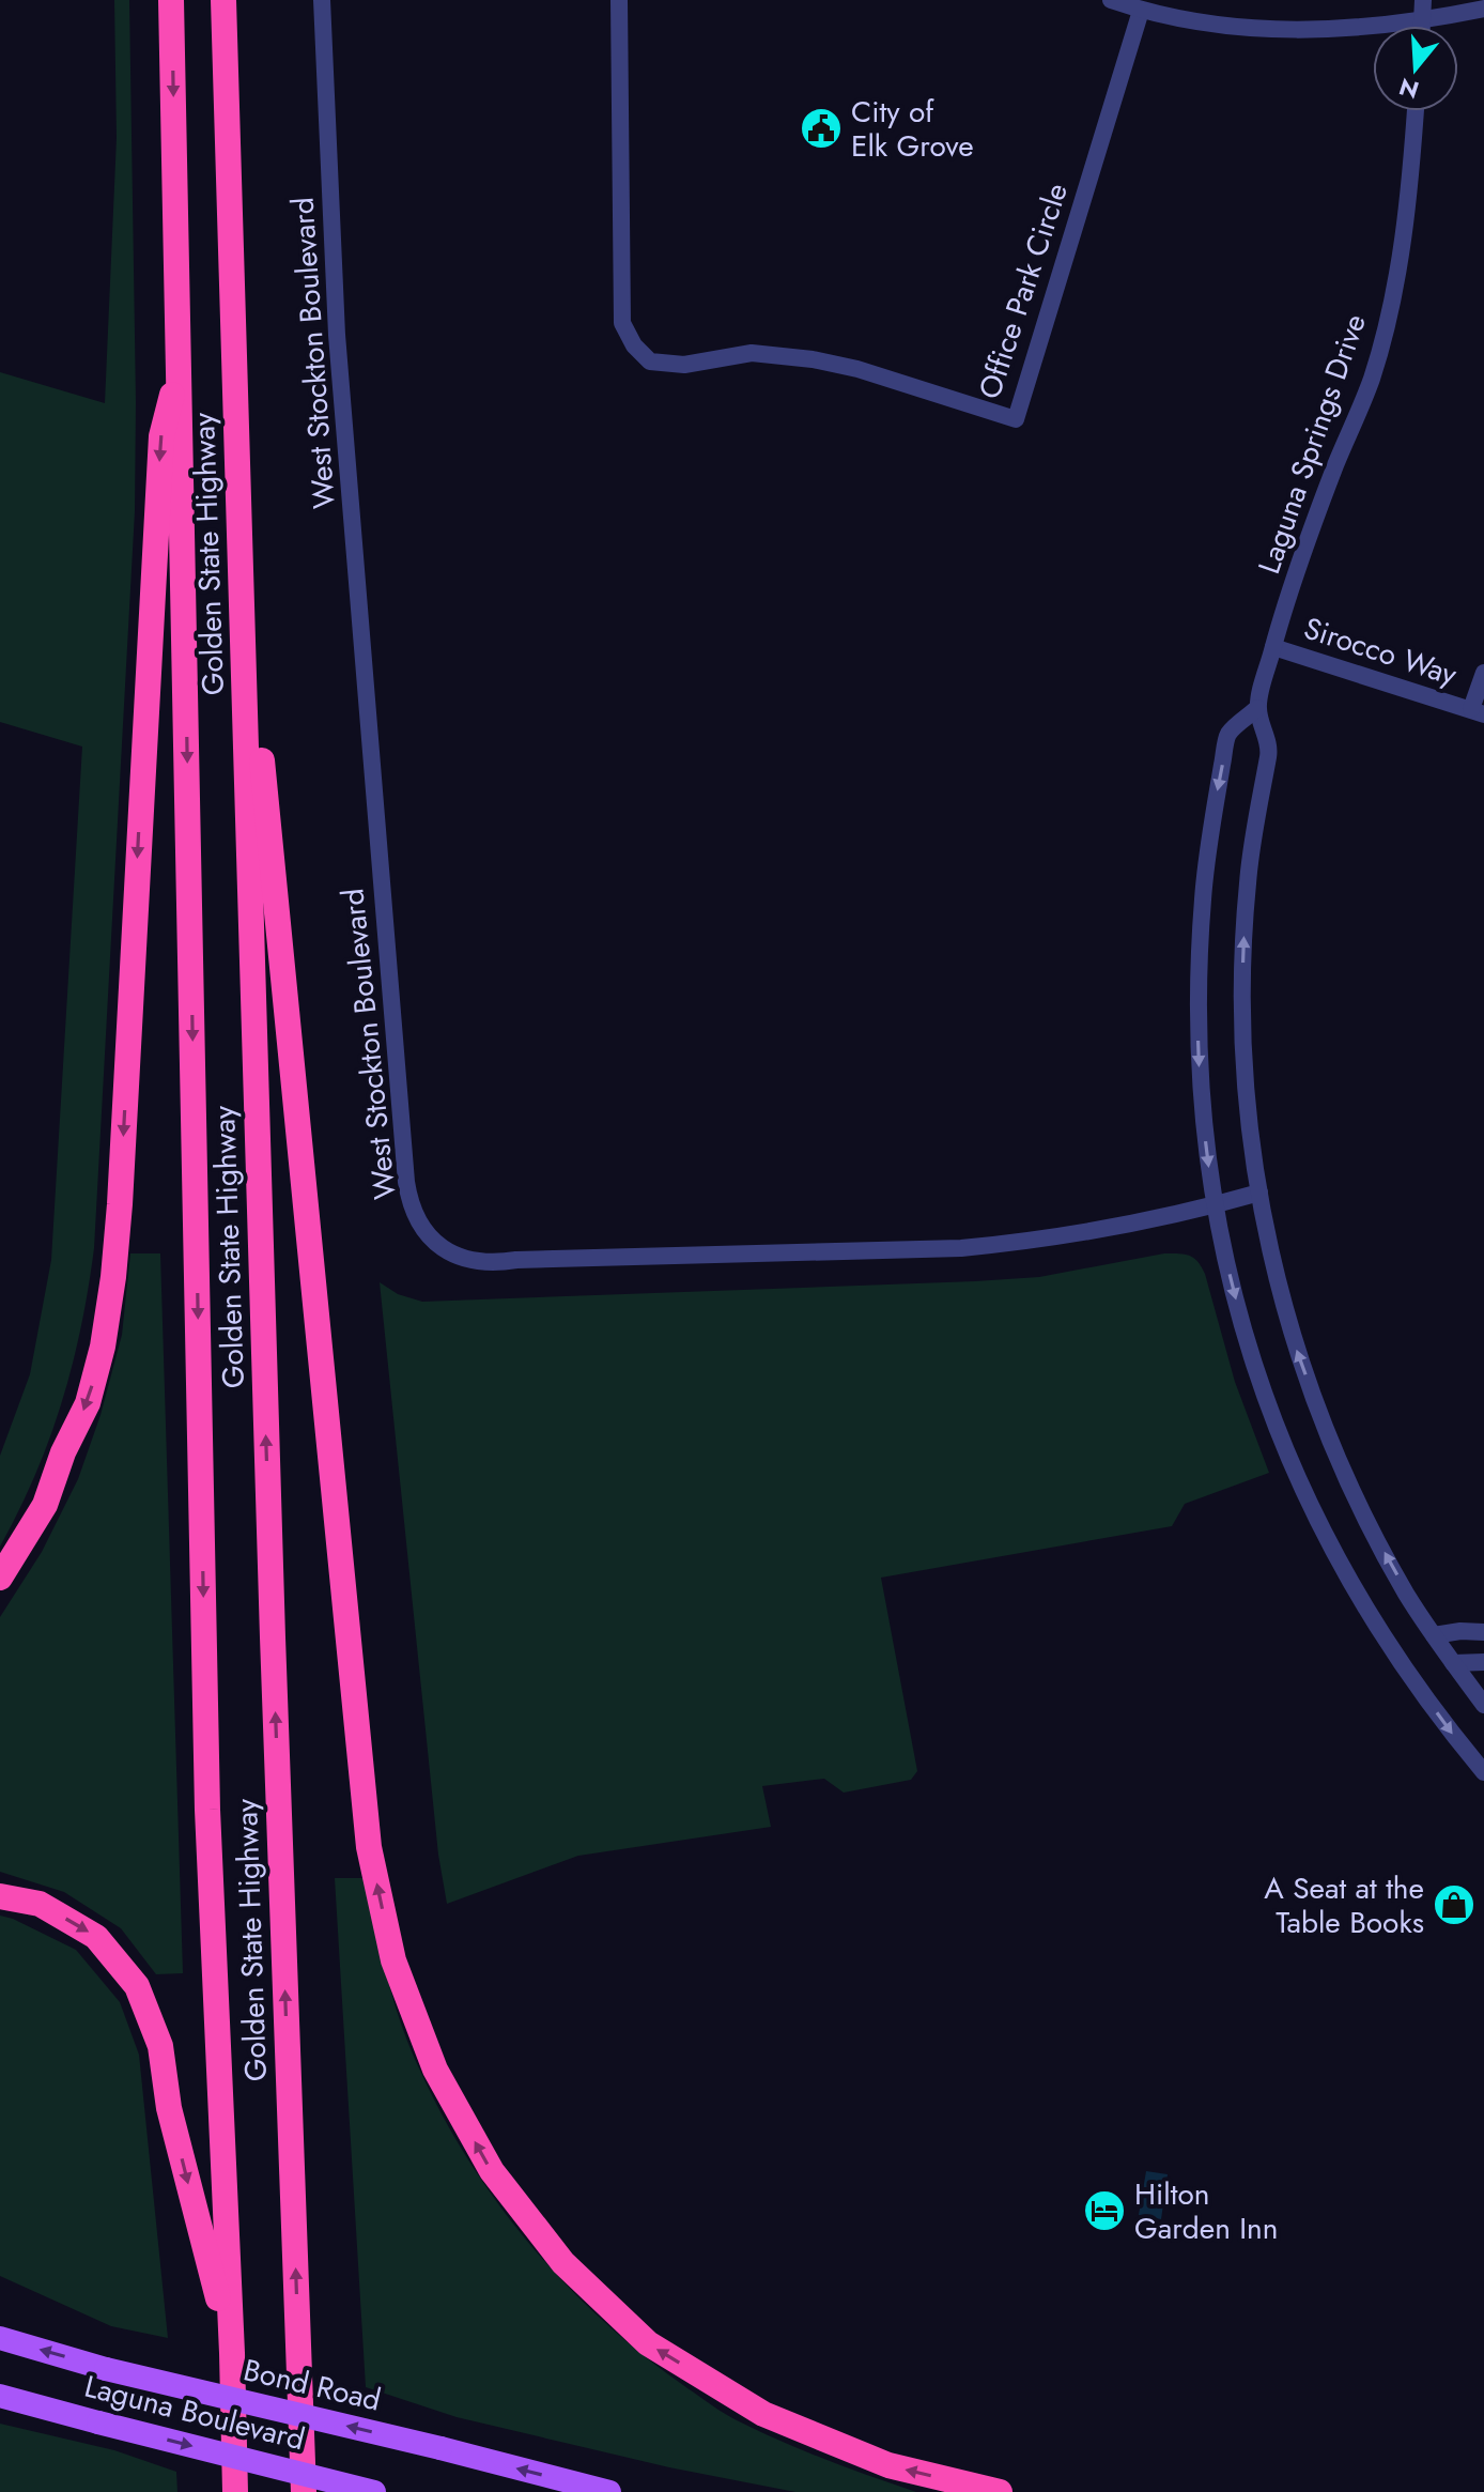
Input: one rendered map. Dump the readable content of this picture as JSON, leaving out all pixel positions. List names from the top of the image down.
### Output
{
  "streets": {
    "highway": ["Golden State Highway"],
    "main road": ["Bond Road", "Laguna Boulevard"],
    "street": [
      "Office Park Circle",
      "West Stockton Boulevard",
      "Laguna Springs Drive",
      "Sirocco Way"
    ]
  },
  "crossings": [
    ["Laguna Springs Drive", "Sirocco Way"]
  ],
  "one_way": ["Bond Road", "Laguna Boulevard"],
  "places": {
    "public building": ["City of Elk Grove"],
    "shop": ["A Seat at the Table Books"],
    "hotel": ["Hilton Garden Inn"]
  },
  "north": "bottom"
}
